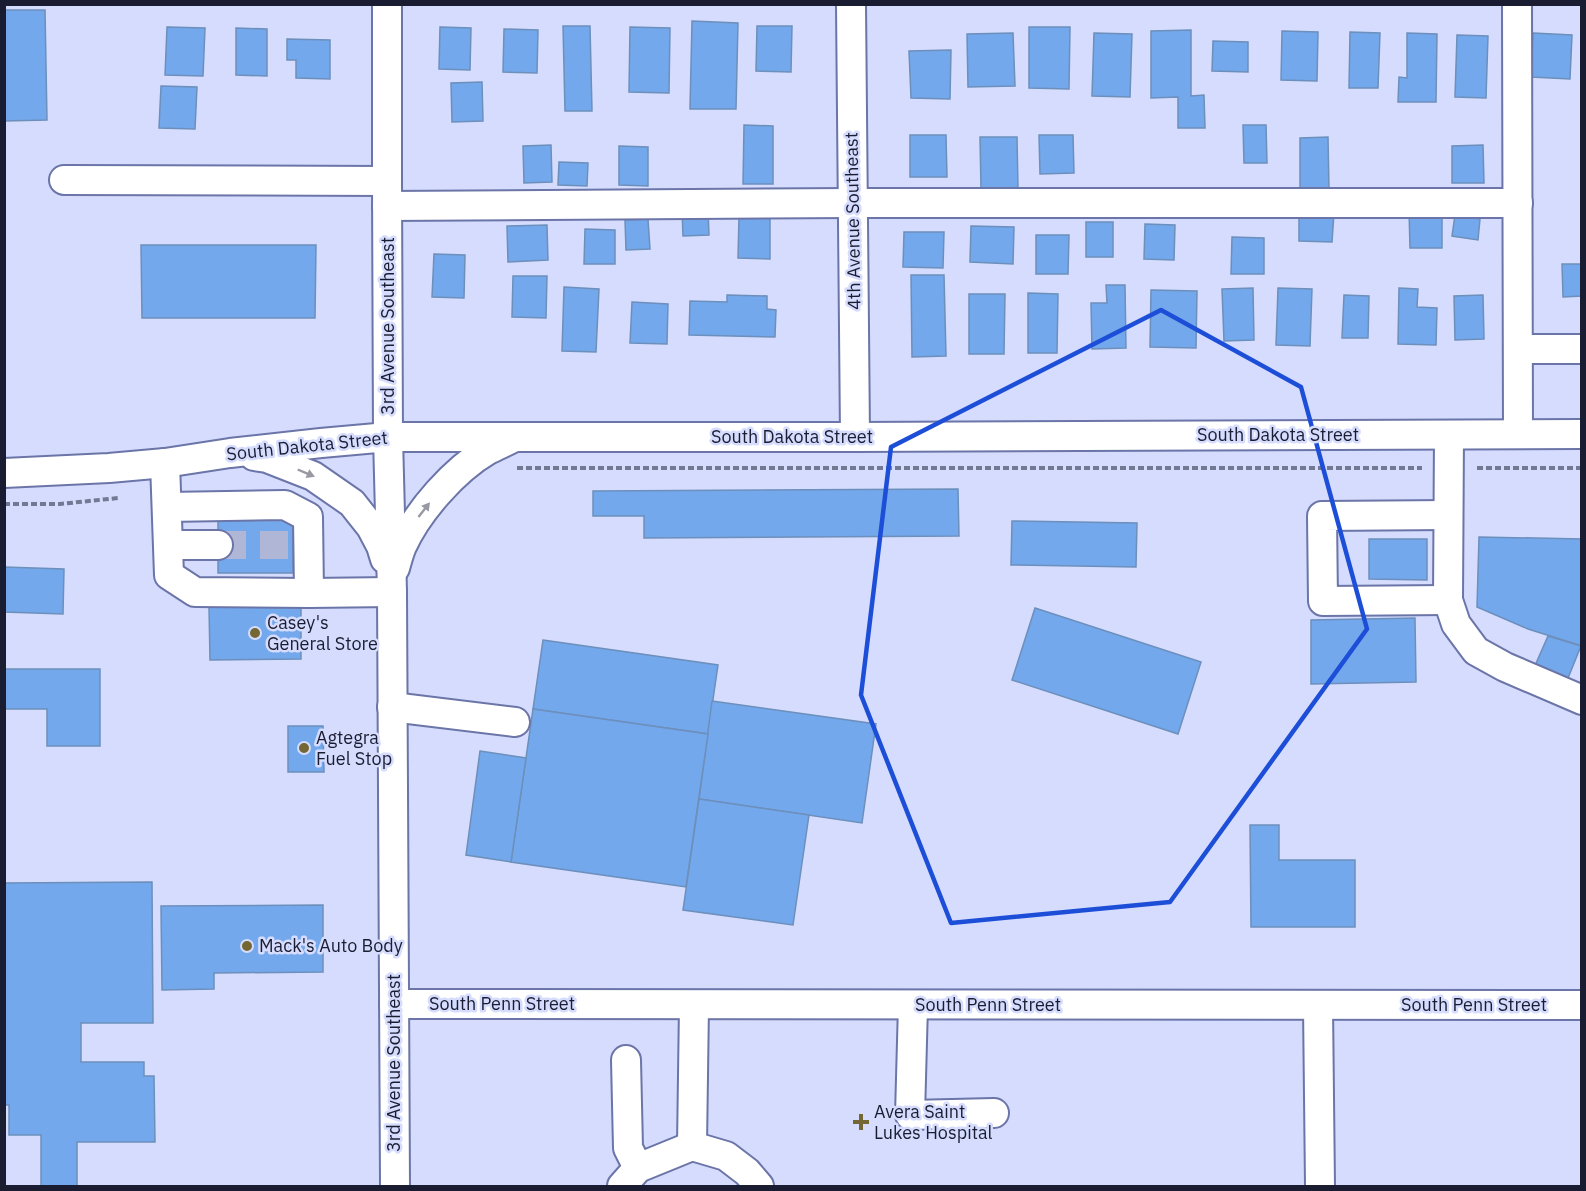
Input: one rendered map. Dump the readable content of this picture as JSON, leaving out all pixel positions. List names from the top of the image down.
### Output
{
  "streets": {
    "street": [
      "4th Avenue Southeast",
      "3rd Avenue Southeast",
      "South Dakota Street",
      "South Penn Street"
    ]
  },
  "crossings": [
    ["4th Avenue Southeast", "South Dakota Street"],
    ["3rd Avenue Southeast", "South Dakota Street"],
    ["3rd Avenue Southeast", "South Penn Street"]
  ],
  "places": {
    "other": ["Casey's General Store", "Agtegra Fuel Stop", "Mack's Auto Body"],
    "health": ["Avera Saint Lukes Hospital"]
  }
}
